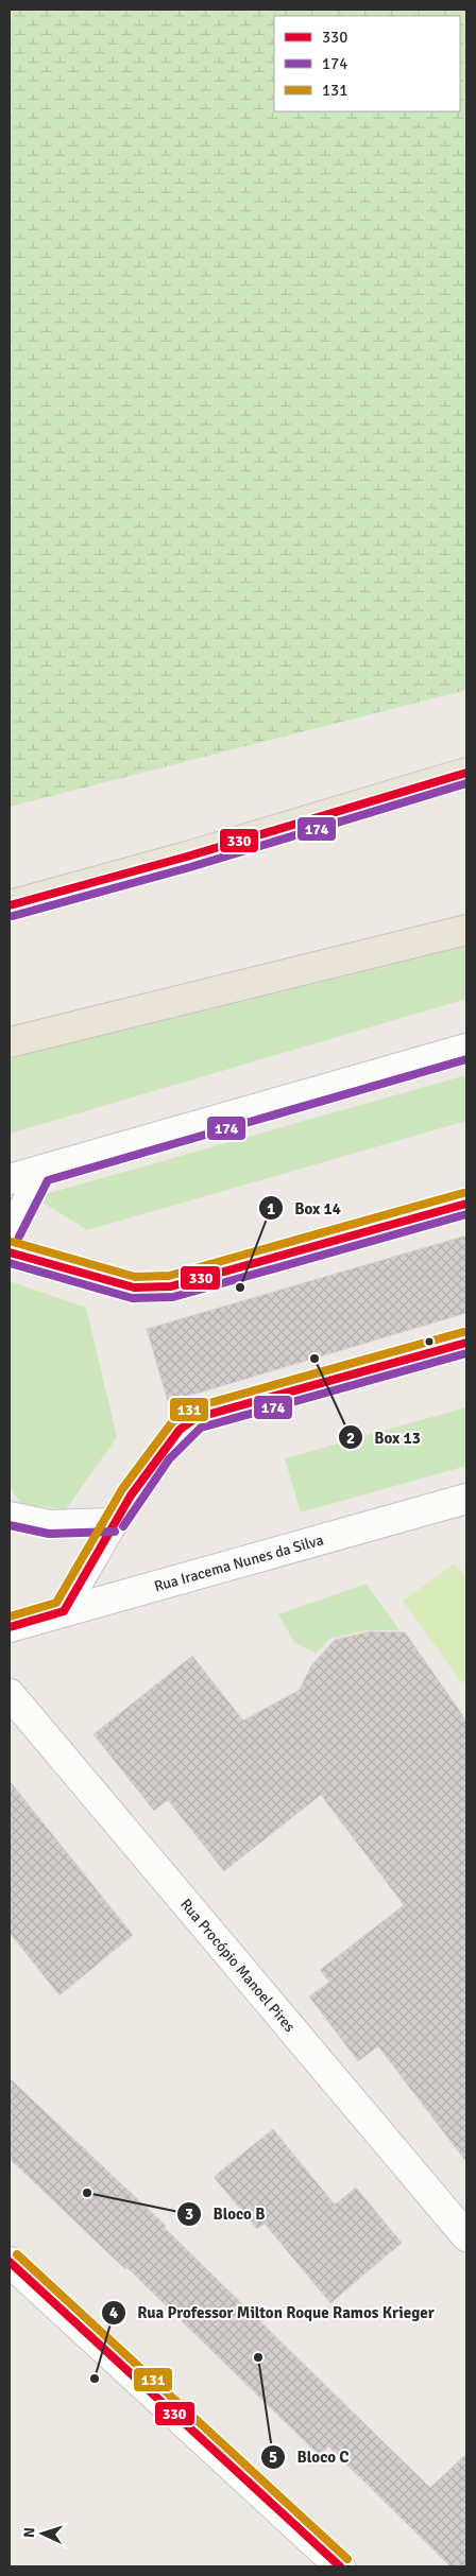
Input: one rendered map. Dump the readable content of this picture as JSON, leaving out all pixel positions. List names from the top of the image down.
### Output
{
  "streets": {
    "street": ["Rua Iracema Nunes da Silva", "Rua Procópio Manoel Pires"]
  },
  "places": [
    "Box 14",
    "Box 13",
    "Bloco B",
    "Bloco C",
    "Rua Professor Milton Roque Ramos Krieger"
  ],
  "lines": ["transit line 330", "transit line 174", "transit line 131"],
  "legend": ["330", "174", "131"],
  "north": "left"
}
